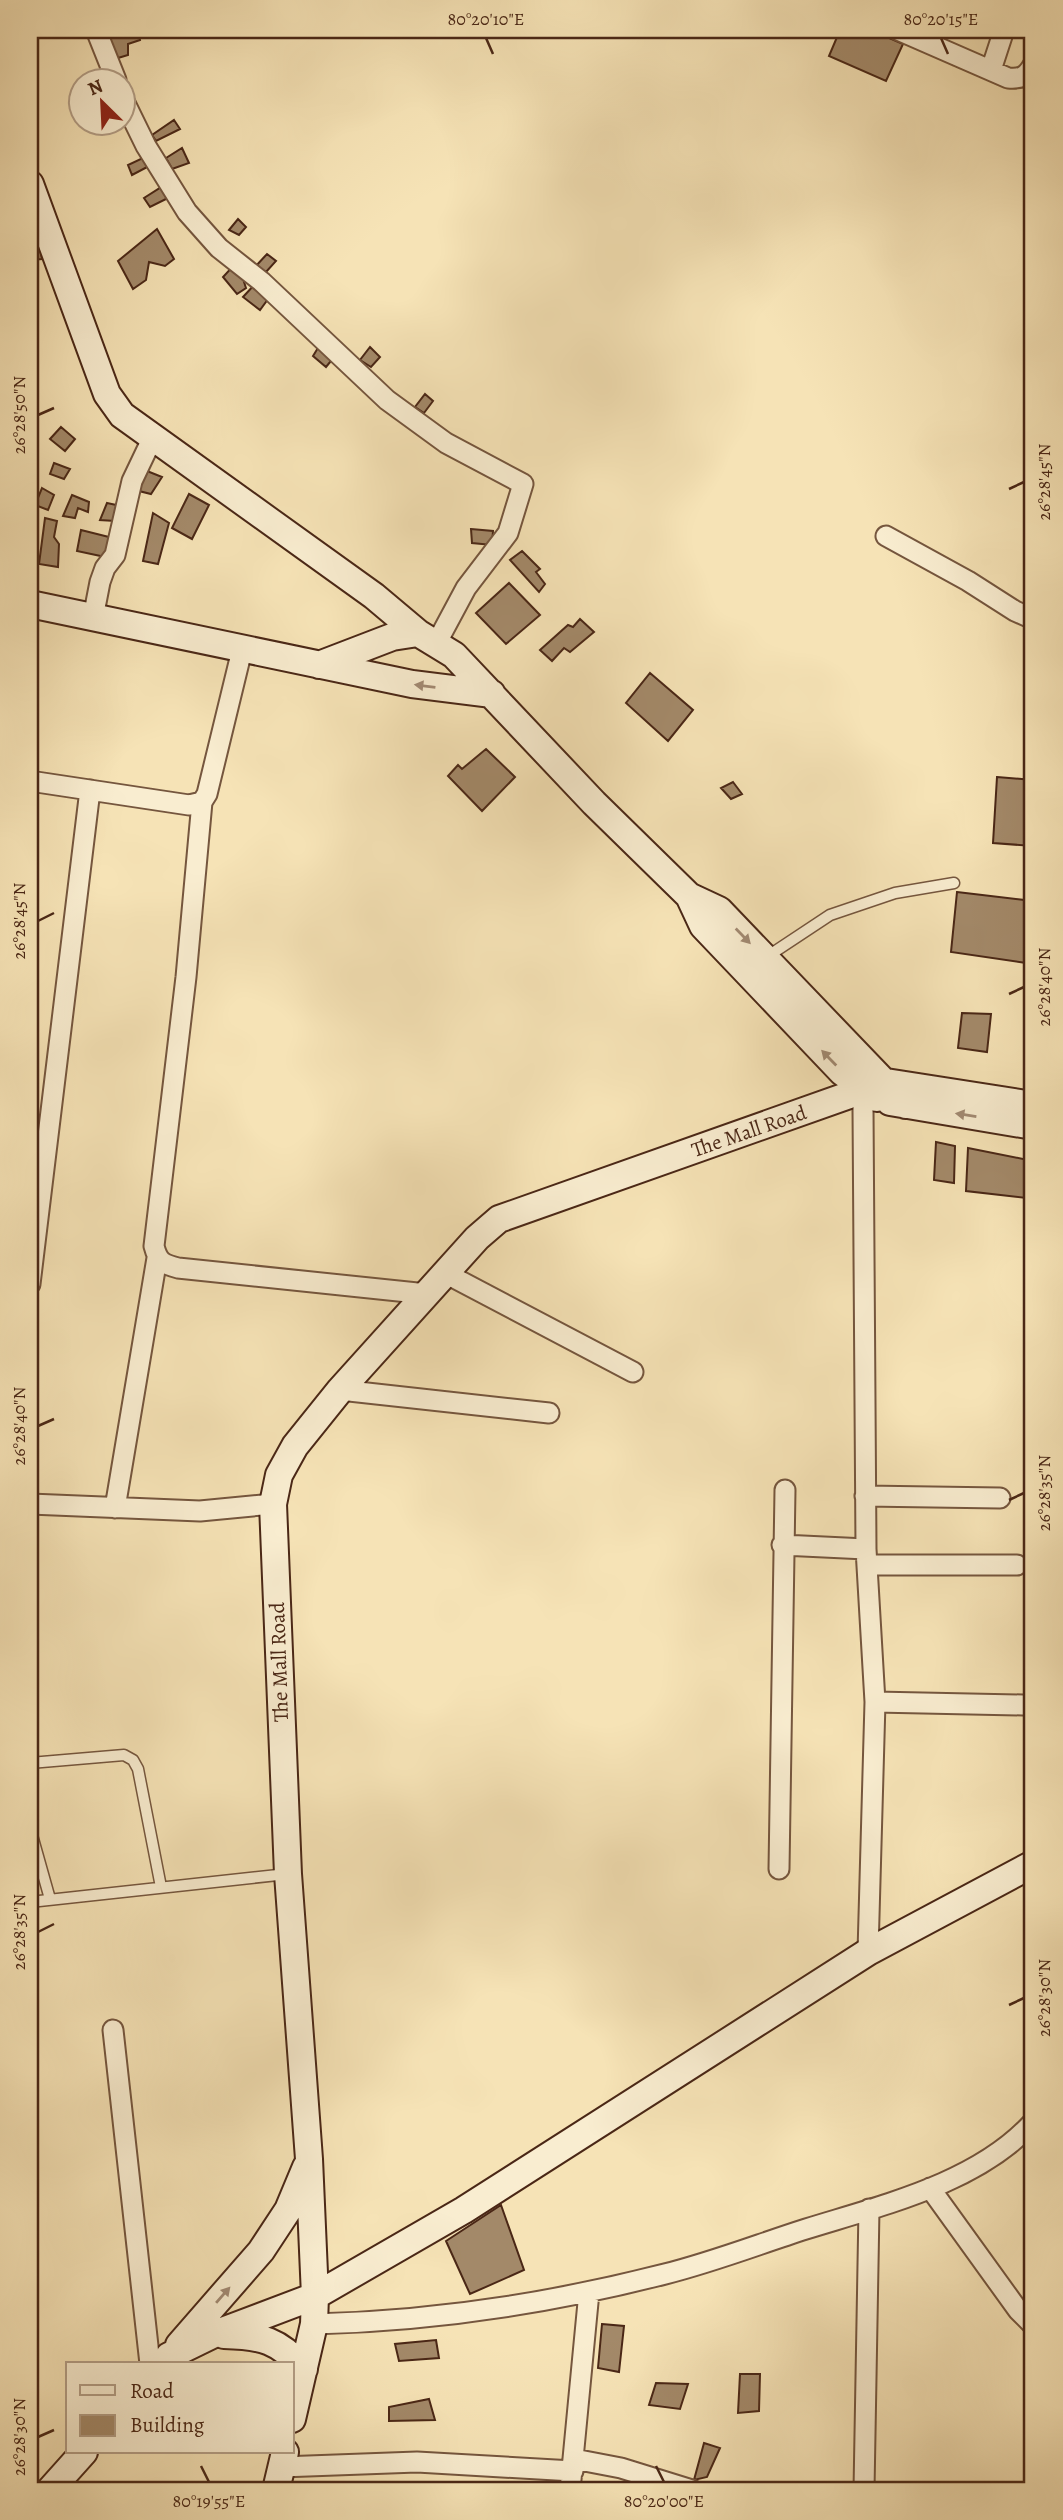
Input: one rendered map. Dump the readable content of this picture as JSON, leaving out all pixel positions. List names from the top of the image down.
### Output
{
  "streets": {
    "street": ["The Mall Road"]
  },
  "legend": ["Road", "Building"],
  "north": "top left",
  "coordinates": [
    "80°20'10\"E",
    "80°20'15\"E",
    "26°28'50\"N",
    "26°28'45\"N",
    "26°28'40\"N",
    "26°28'35\"N",
    "26°28'30\"N",
    "80°19'55\"E",
    "80°20'00\"E"
  ]
}
